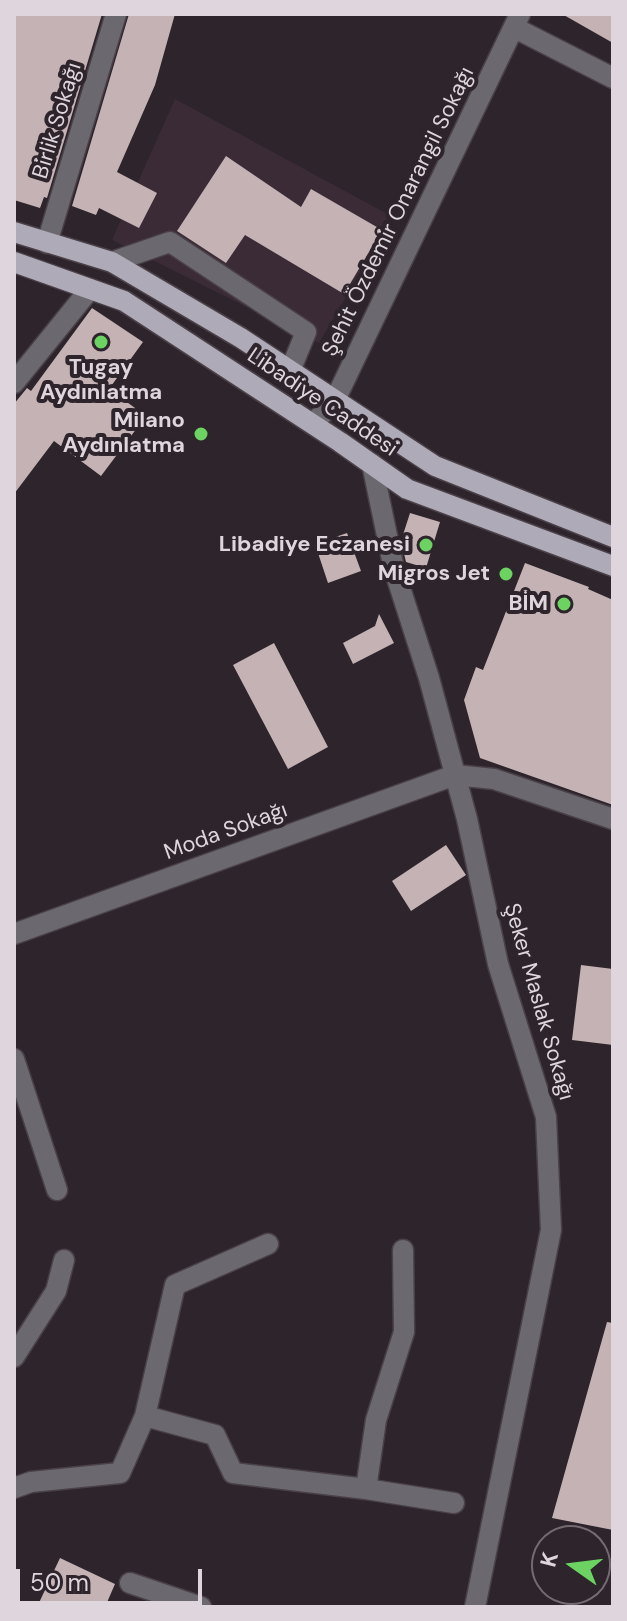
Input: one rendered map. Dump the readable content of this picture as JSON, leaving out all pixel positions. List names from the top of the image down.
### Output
{
  "streets": {
    "main road": ["Libadiye Caddesi"],
    "street": [
      "Birlik Sokağı",
      "Şehit Özdemir Onarangil Sokağı",
      "Moda Sokağı",
      "Şeker Maslak Sokağı"
    ]
  },
  "crossings": [
    ["Birlik Sokağı", "Libadiye Caddesi"],
    ["Şehit Özdemir Onarangil Sokağı", "Libadiye Caddesi"],
    ["Libadiye Caddesi", "Şeker Maslak Sokağı"],
    ["Moda Sokağı", "Şeker Maslak Sokağı"]
  ],
  "places": [
    "Tugay Aydınlatma",
    "Milano Aydınlatma",
    "Libadiye Eczanesi",
    "Migros Jet",
    "BİM"
  ],
  "scale_bar": "50 m",
  "north": "left"
}
